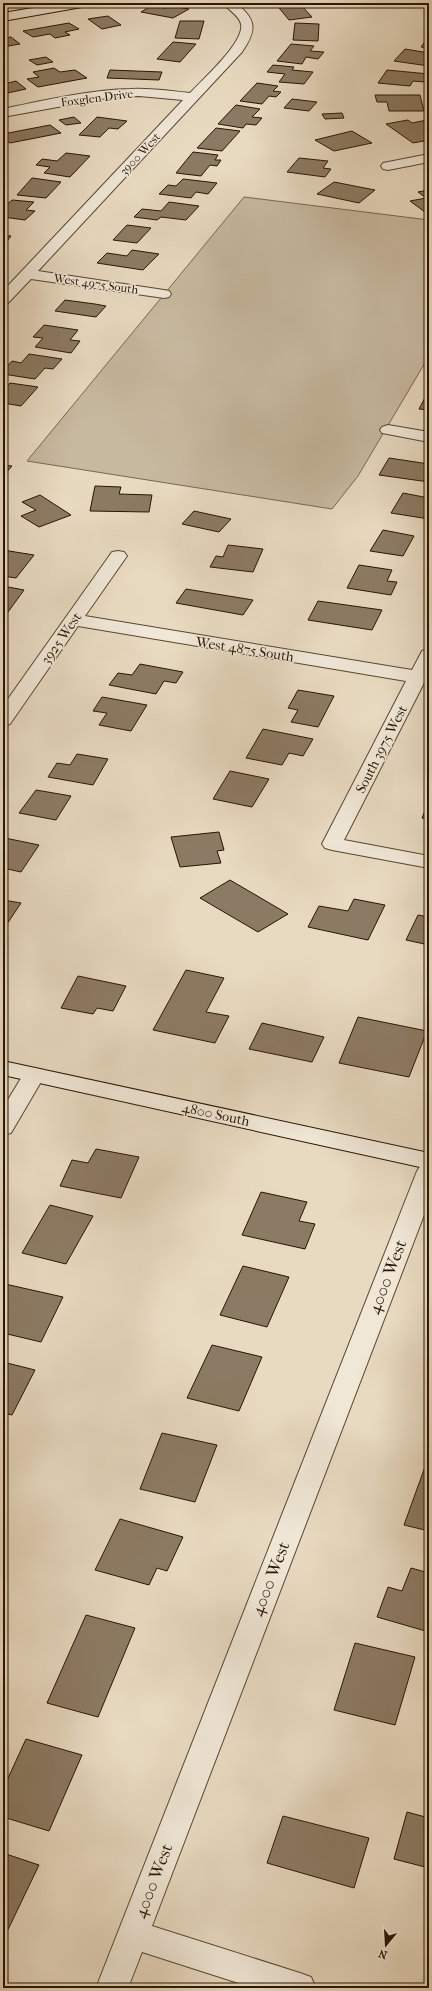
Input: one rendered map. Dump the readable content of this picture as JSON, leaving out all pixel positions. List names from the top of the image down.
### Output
{
  "streets": {
    "street": [
      "Foxglen Drive",
      "3900 West",
      "West 4975 South",
      "3925 West",
      "West 4875 South",
      "South 3975 West",
      "4800 South",
      "4000 West"
    ]
  },
  "crossings": [
    ["Foxglen Drive", "3900 West"],
    ["3900 West", "West 4975 South"],
    ["3925 West", "West 4875 South"],
    ["West 4875 South", "South 3975 West"]
  ],
  "north": "bottom"
}
